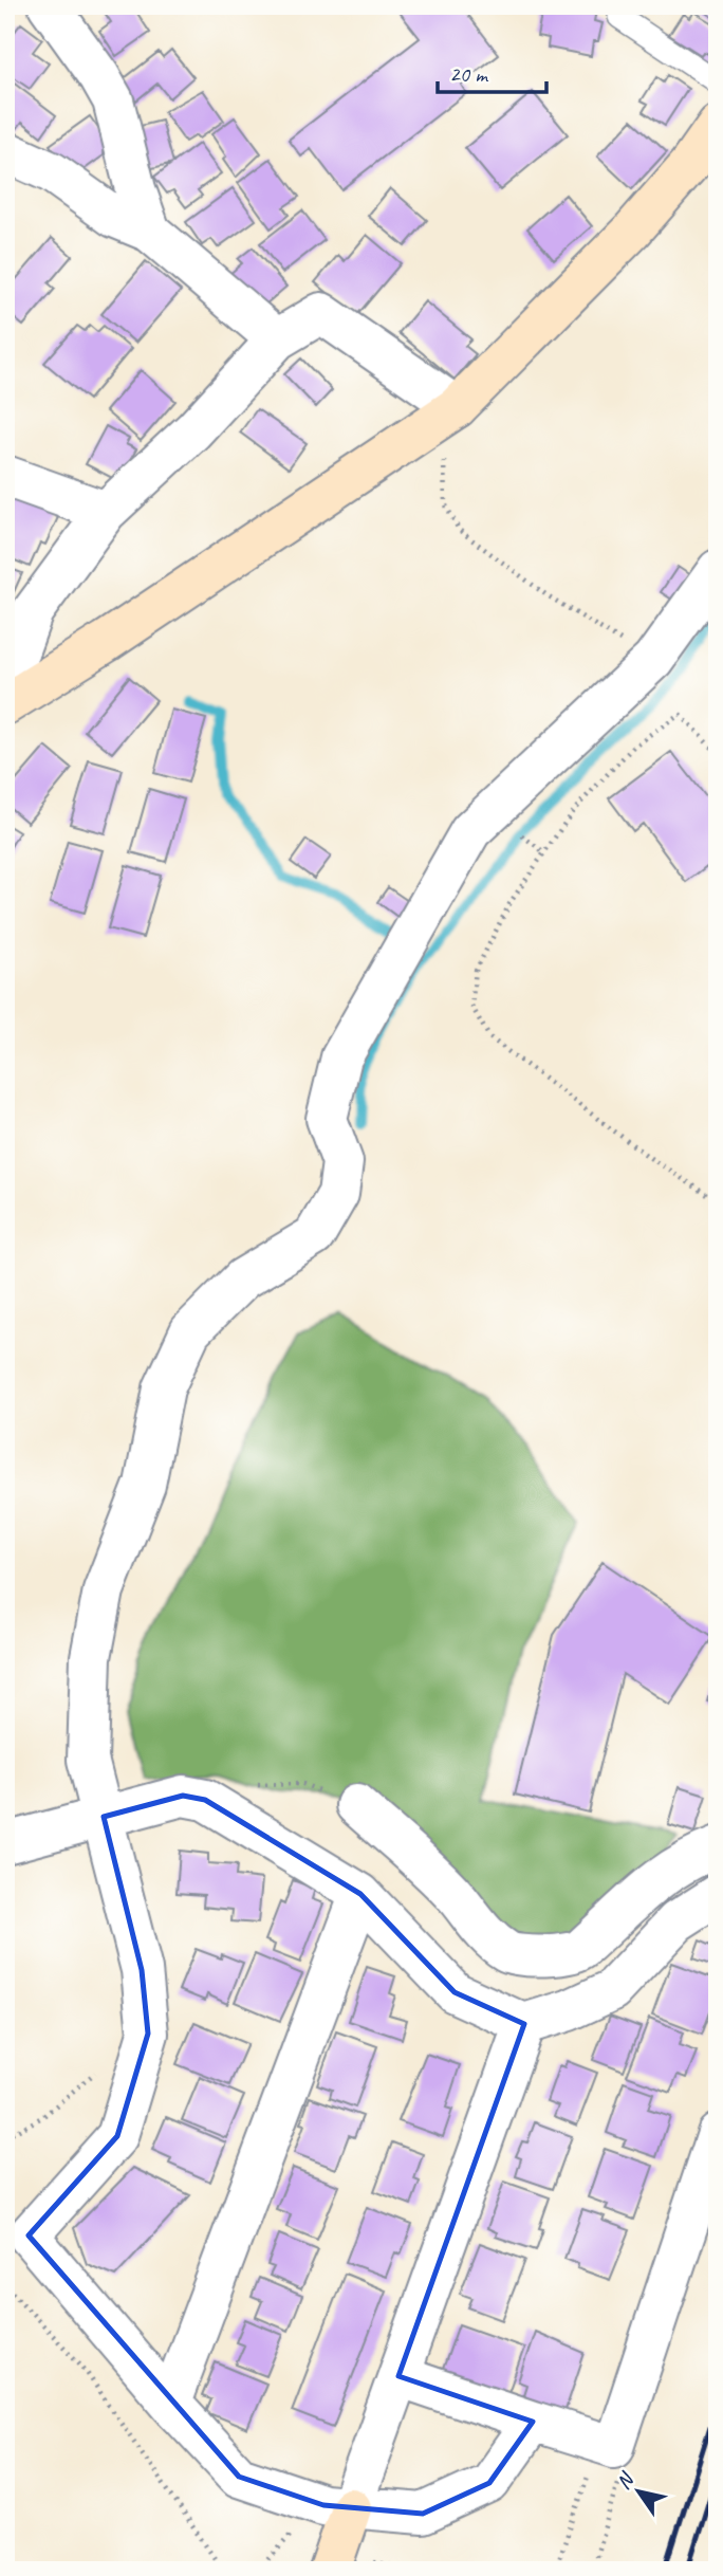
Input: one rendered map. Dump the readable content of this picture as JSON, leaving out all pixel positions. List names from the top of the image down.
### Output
{
  "scale_bar": "20 m",
  "north": "top left"
}
